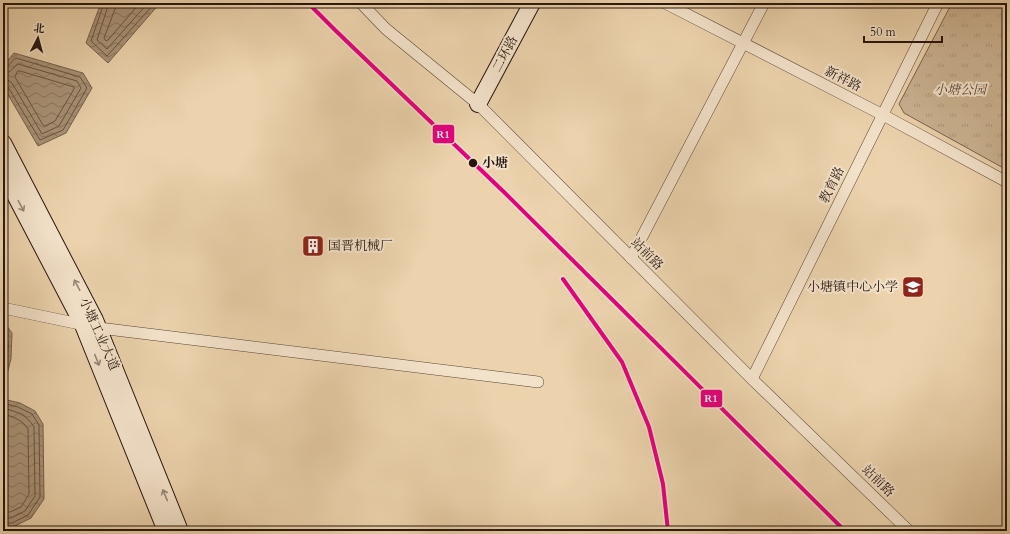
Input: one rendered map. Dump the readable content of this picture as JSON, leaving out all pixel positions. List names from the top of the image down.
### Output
{
  "streets": {
    "main road": ["二环路", "小塘工业大道"],
    "street": ["新祥路", "教育路", "站前路"]
  },
  "crossings": [
    ["二环路", "站前路"],
    ["新祥路", "教育路"],
    ["教育路", "站前路"]
  ],
  "parks": ["小塘公园"],
  "places": {
    "other": ["小塘"],
    "building": ["国晋机械厂"],
    "school or university": ["小塘镇中心小学"]
  },
  "lines": ["transit line R1"],
  "scale_bar": "50 m",
  "north": "top"
}
